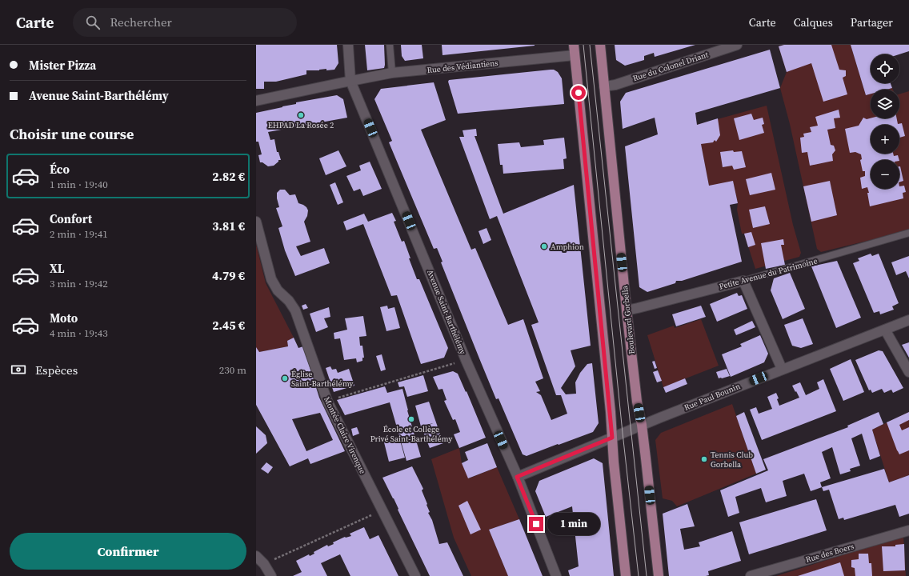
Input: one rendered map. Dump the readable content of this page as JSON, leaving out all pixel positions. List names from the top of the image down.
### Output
{
  "streets": {
    "main road": ["Boulevard Gorbella"],
    "street": [
      "Rue des Védiantiens",
      "Rue du Colonel Driant",
      "Petite Avenue du Patrimoine",
      "Avenue Saint-Barthélémy",
      "Rue Paul Bounin",
      "Montée Claire Virenque",
      "Rue des Boers"
    ]
  },
  "crossings": [
    ["Rue des Védiantiens", "Avenue Saint-Barthélémy"],
    ["Rue du Colonel Driant", "Boulevard Gorbella"],
    ["Petite Avenue du Patrimoine", "Boulevard Gorbella"],
    ["Avenue Saint-Barthélémy", "Rue Paul Bounin"],
    ["Boulevard Gorbella", "Rue Paul Bounin"]
  ],
  "places": [
    "EHPAD La Rosée 2",
    "Amphion",
    "Église Saint-Barthélémy",
    "École et Collège Privé Saint-Barthélémy",
    "Tennis Club Gorbella"
  ],
  "page": {
    "header": "Carte",
    "search": "Rechercher",
    "nav": ["Carte", "Calques", "Partager"],
    "banner": ["Mister Pizza", "Avenue Saint-Barthélémy"],
    "map_buttons": ["+", "−"],
    "heading": "Choisir une course",
    "list": [
      {
        "name": "Éco",
        "note": "1 min · 19:40",
        "value": "2.82 €"
      },
      {
        "name": "Confort",
        "note": "2 min · 19:41",
        "value": "3.81 €"
      },
      {
        "name": "XL",
        "note": "3 min · 19:42",
        "value": "4.79 €"
      },
      {
        "name": "Moto",
        "note": "4 min · 19:43",
        "value": "2.45 €"
      }
    ],
    "pay": ["Espèces", "230 m"],
    "bubble": "1 min",
    "buttons": "Confirmer"
  }
}
